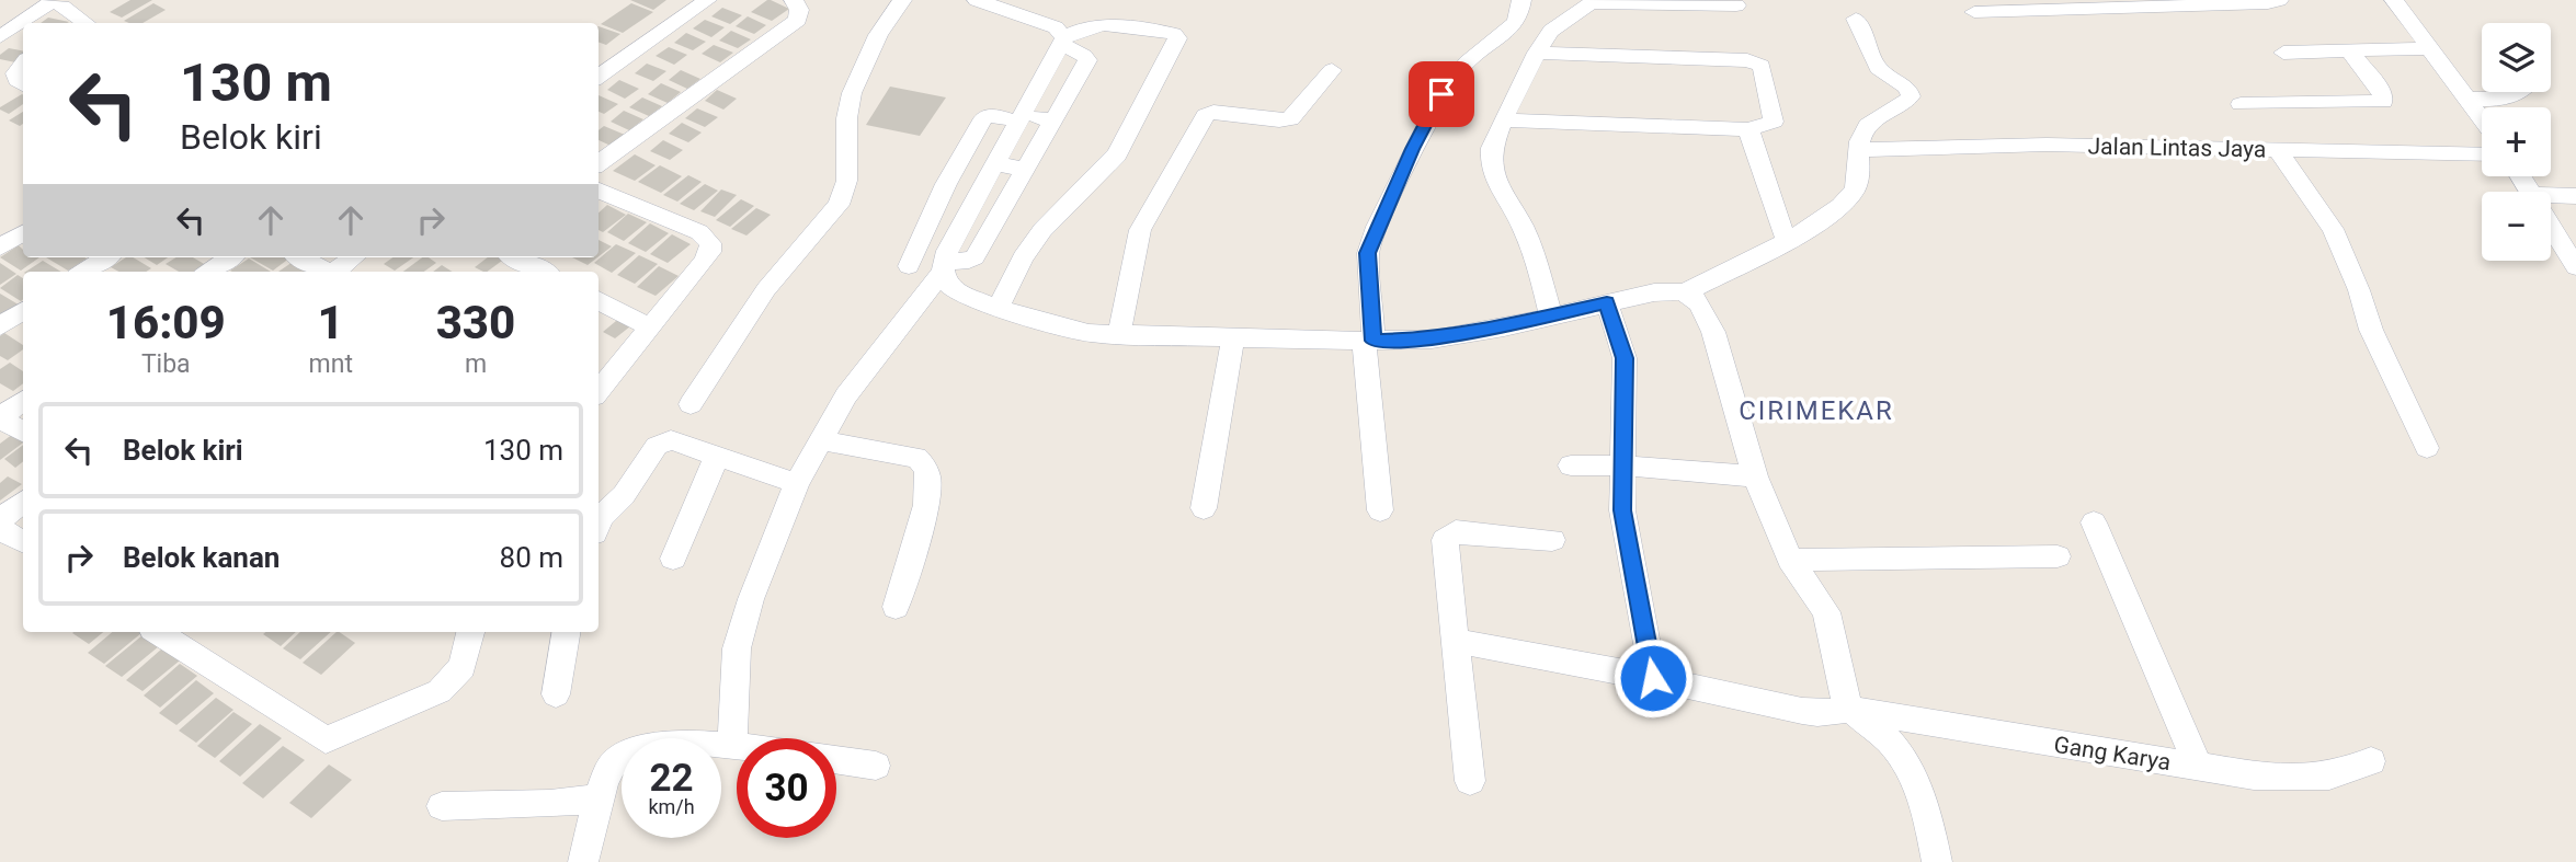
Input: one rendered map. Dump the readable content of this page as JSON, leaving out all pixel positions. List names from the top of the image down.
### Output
{
  "streets": {
    "street": ["Jalan Lintas Jaya", "Gang Karya"]
  },
  "districts": ["CIRIMEKAR"],
  "page": {
    "map_buttons": ["+", "−"],
    "turn": ["130 m", "Belok kiri"],
    "eta": [
      "16:09",
      "Tiba",
      "1",
      "mnt",
      "330",
      "m"
    ],
    "list": [
      {
        "name": "Belok kiri",
        "value": "130 m"
      },
      {
        "name": "Belok kanan",
        "value": "80 m"
      }
    ],
    "speed": "22 km/h",
    "limit": "30"
  }
}
